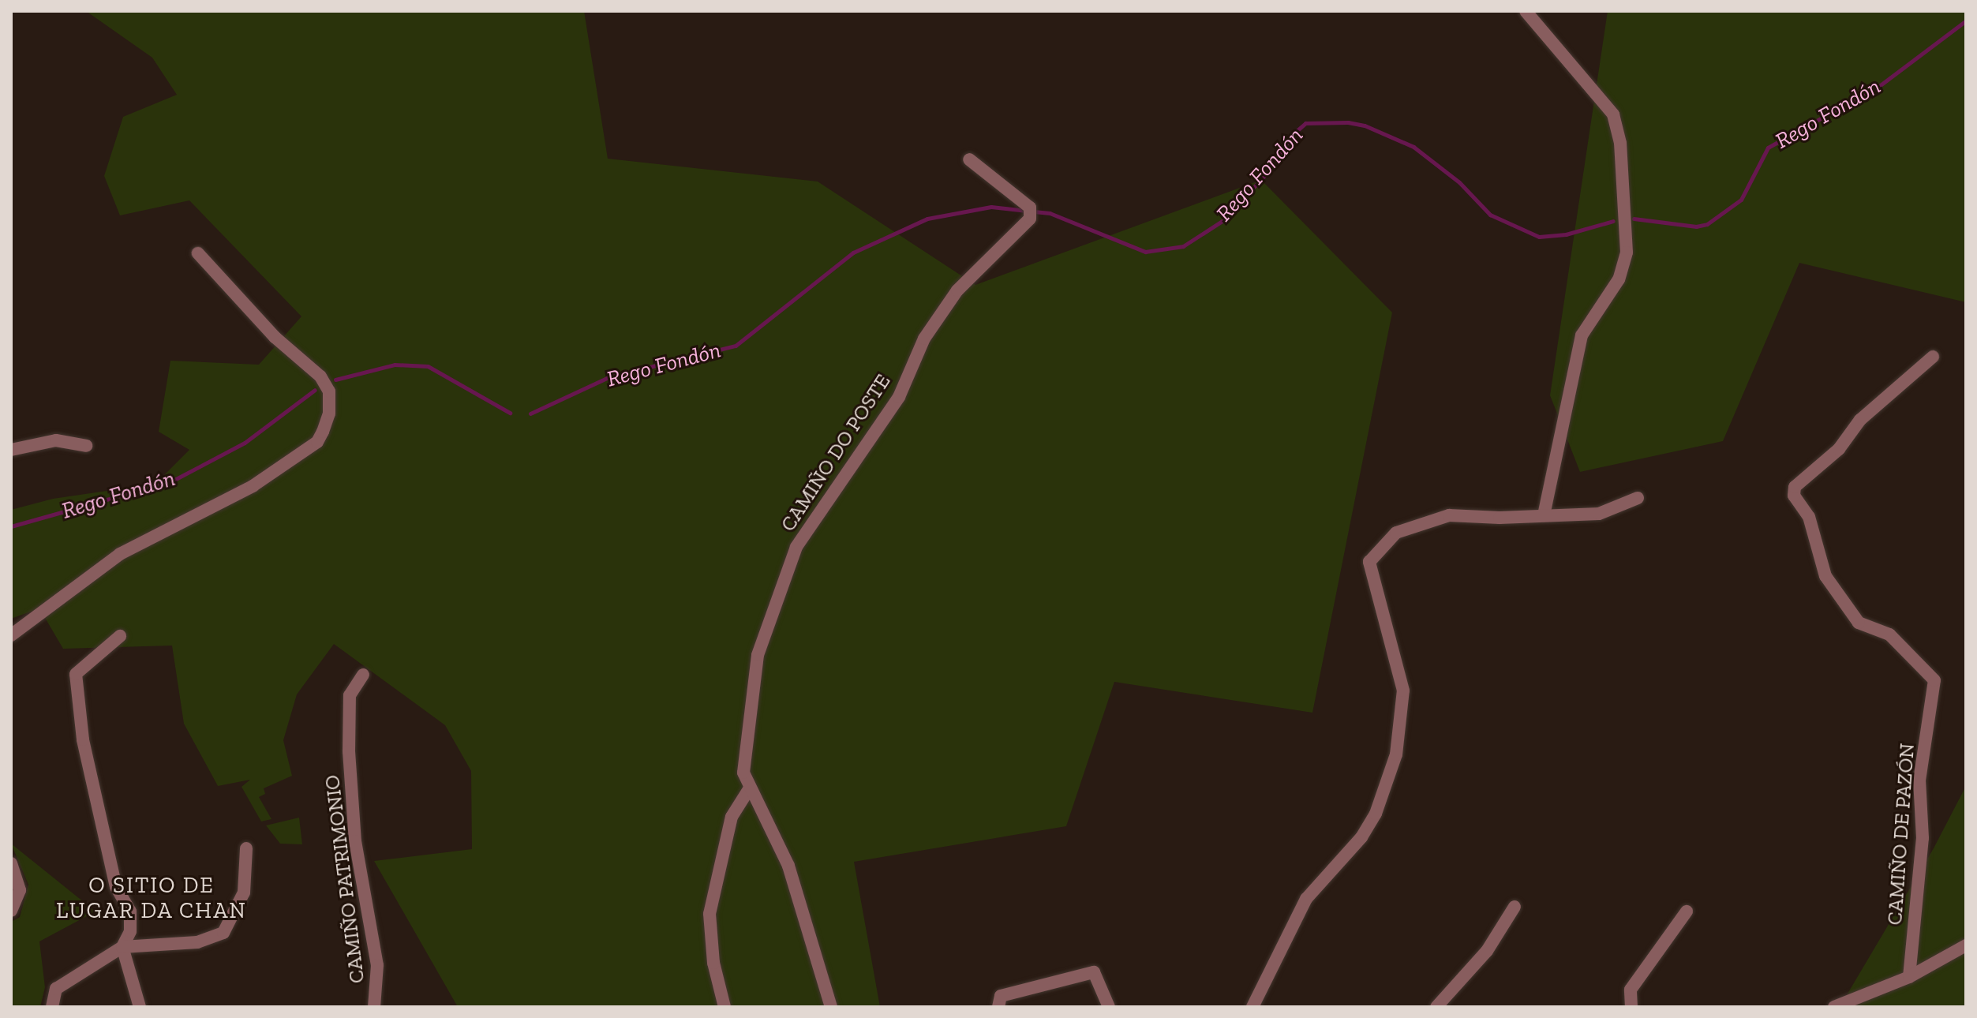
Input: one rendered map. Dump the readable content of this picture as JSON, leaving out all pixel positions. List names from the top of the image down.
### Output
{
  "streets": {
    "street": ["CAMIÑO DO POSTE", "CAMIÑO DE PAZÓN", "CAMIÑO PATRIMONIO"]
  },
  "districts": ["O SITIO DE LUGAR DA CHAN"],
  "water": ["Rego Fondón"]
}
